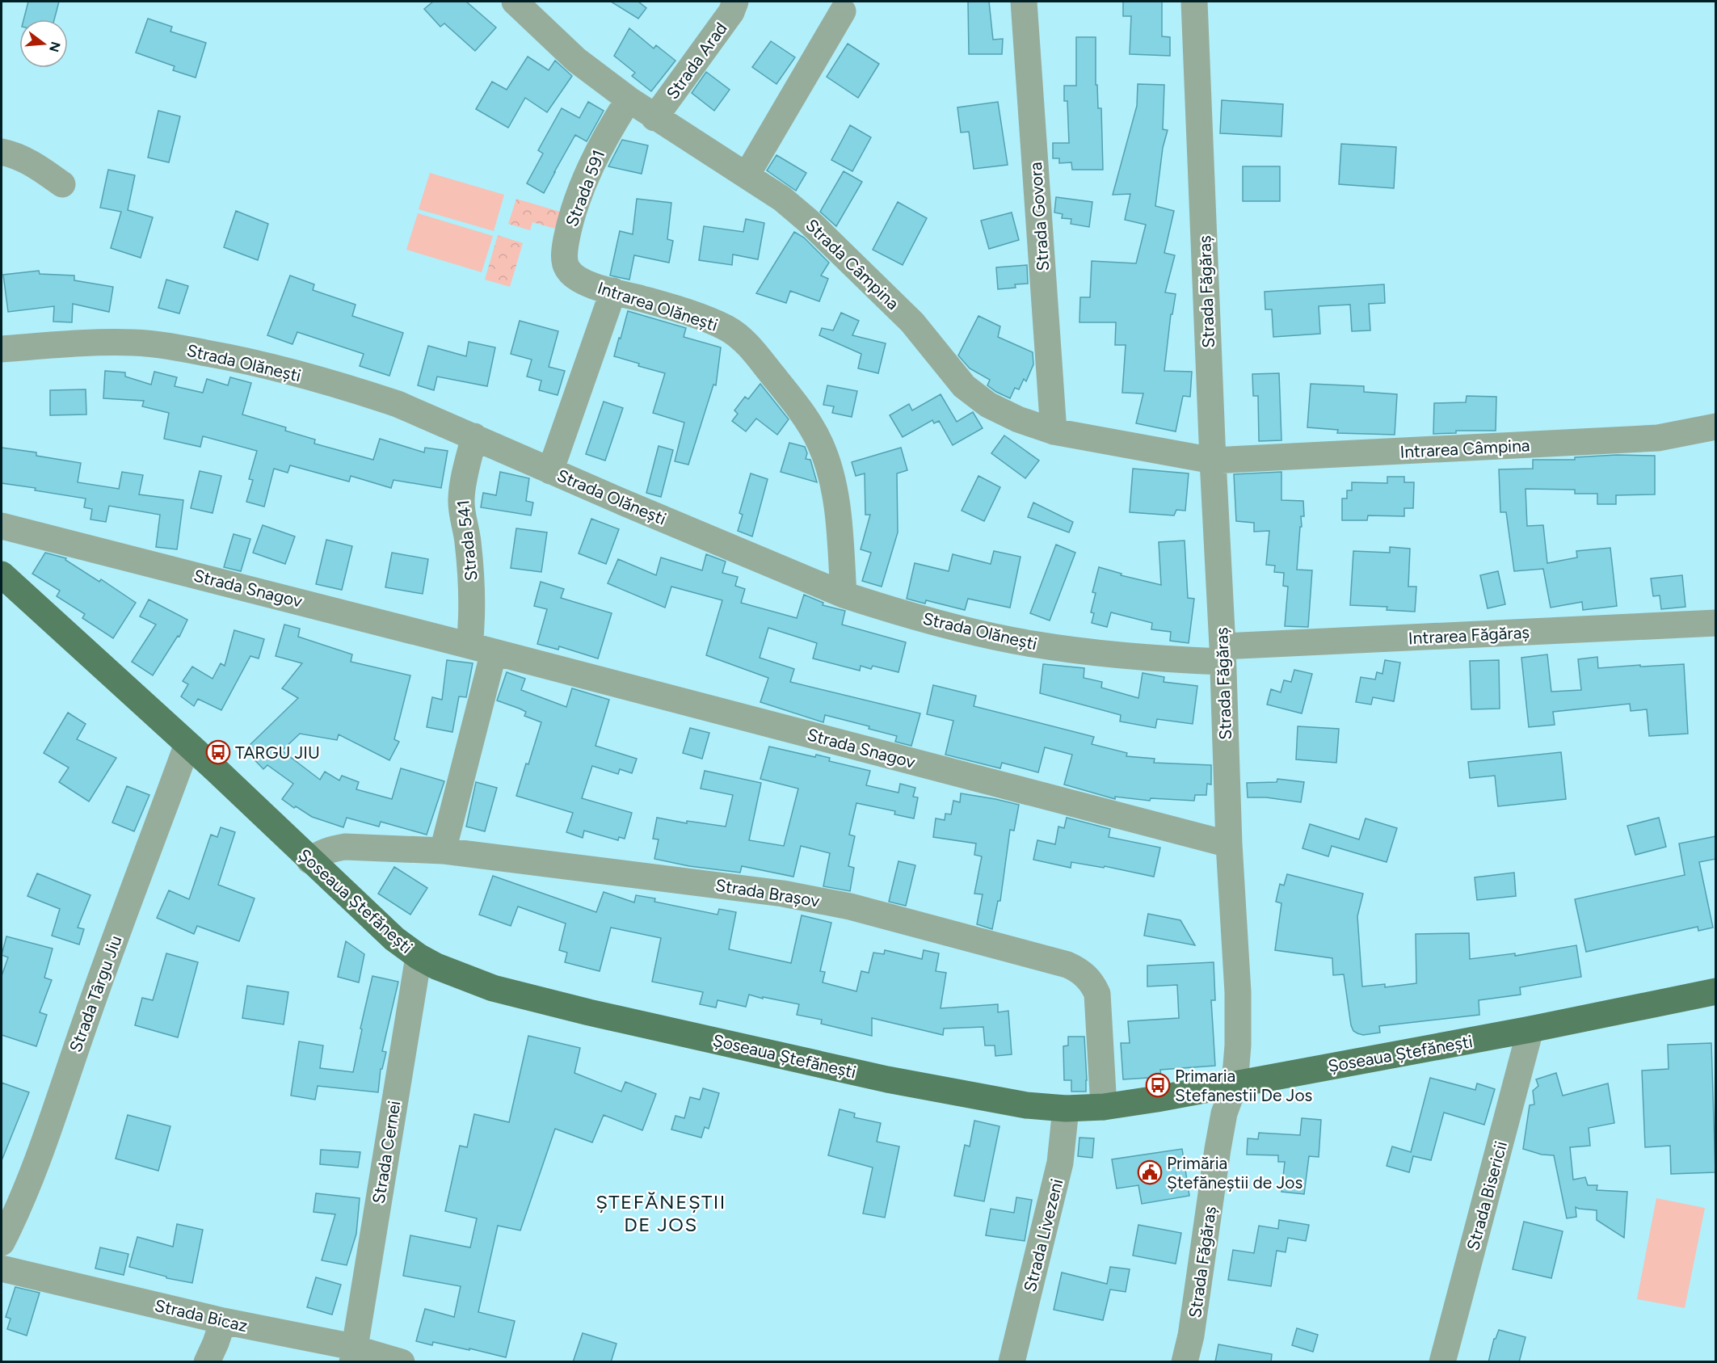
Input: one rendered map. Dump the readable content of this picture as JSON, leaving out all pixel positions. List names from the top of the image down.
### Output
{
  "streets": {
    "main road": ["Șoseaua Ștefănești"],
    "street": [
      "Strada Arad",
      "Strada 591",
      "Strada Govora",
      "Strada Câmpina",
      "Strada Făgăraș",
      "Intrarea Olănești",
      "Strada Olănești",
      "Intrarea Câmpina",
      "Strada 541",
      "Strada Snagov",
      "Intrarea Făgăraș",
      "Strada Brașov",
      "Strada Târgu Jiu",
      "Strada Cernei",
      "Strada Bisericii",
      "Strada Livezeni",
      "Strada Bicaz"
    ]
  },
  "crossings": [
    ["Strada Arad", "Strada Câmpina"],
    ["Strada 591", "Strada Câmpina"],
    ["Strada 591", "Intrarea Olănești"],
    ["Strada Govora", "Strada Câmpina"],
    ["Strada Câmpina", "Strada Făgăraș"],
    ["Strada Câmpina", "Intrarea Câmpina"],
    ["Strada Făgăraș", "Strada Olănești"],
    ["Strada Făgăraș", "Intrarea Câmpina"],
    ["Strada Făgăraș", "Strada Snagov"],
    ["Strada Făgăraș", "Intrarea Făgăraș"],
    ["Strada Făgăraș", "Șoseaua Ștefănești"],
    ["Intrarea Olănești", "Strada Olănești"],
    ["Strada Olănești", "Strada 541"],
    ["Strada Olănești", "Intrarea Făgăraș"],
    ["Strada 541", "Strada Snagov"],
    ["Strada Brașov", "Șoseaua Ștefănești"],
    ["Șoseaua Ștefănești", "Strada Târgu Jiu"],
    ["Șoseaua Ștefănești", "Strada Cernei"],
    ["Șoseaua Ștefănești", "Strada Bisericii"],
    ["Șoseaua Ștefănești", "Strada Livezeni"],
    ["Strada Cernei", "Strada Bicaz"]
  ],
  "districts": ["ȘTEFĂNEȘTII DE JOS"],
  "places": {
    "bus stop": ["TARGU JIU", "Primaria Stefanestii De Jos"],
    "public building": ["Primăria Ștefăneștii de Jos"]
  },
  "north": "right"
}
